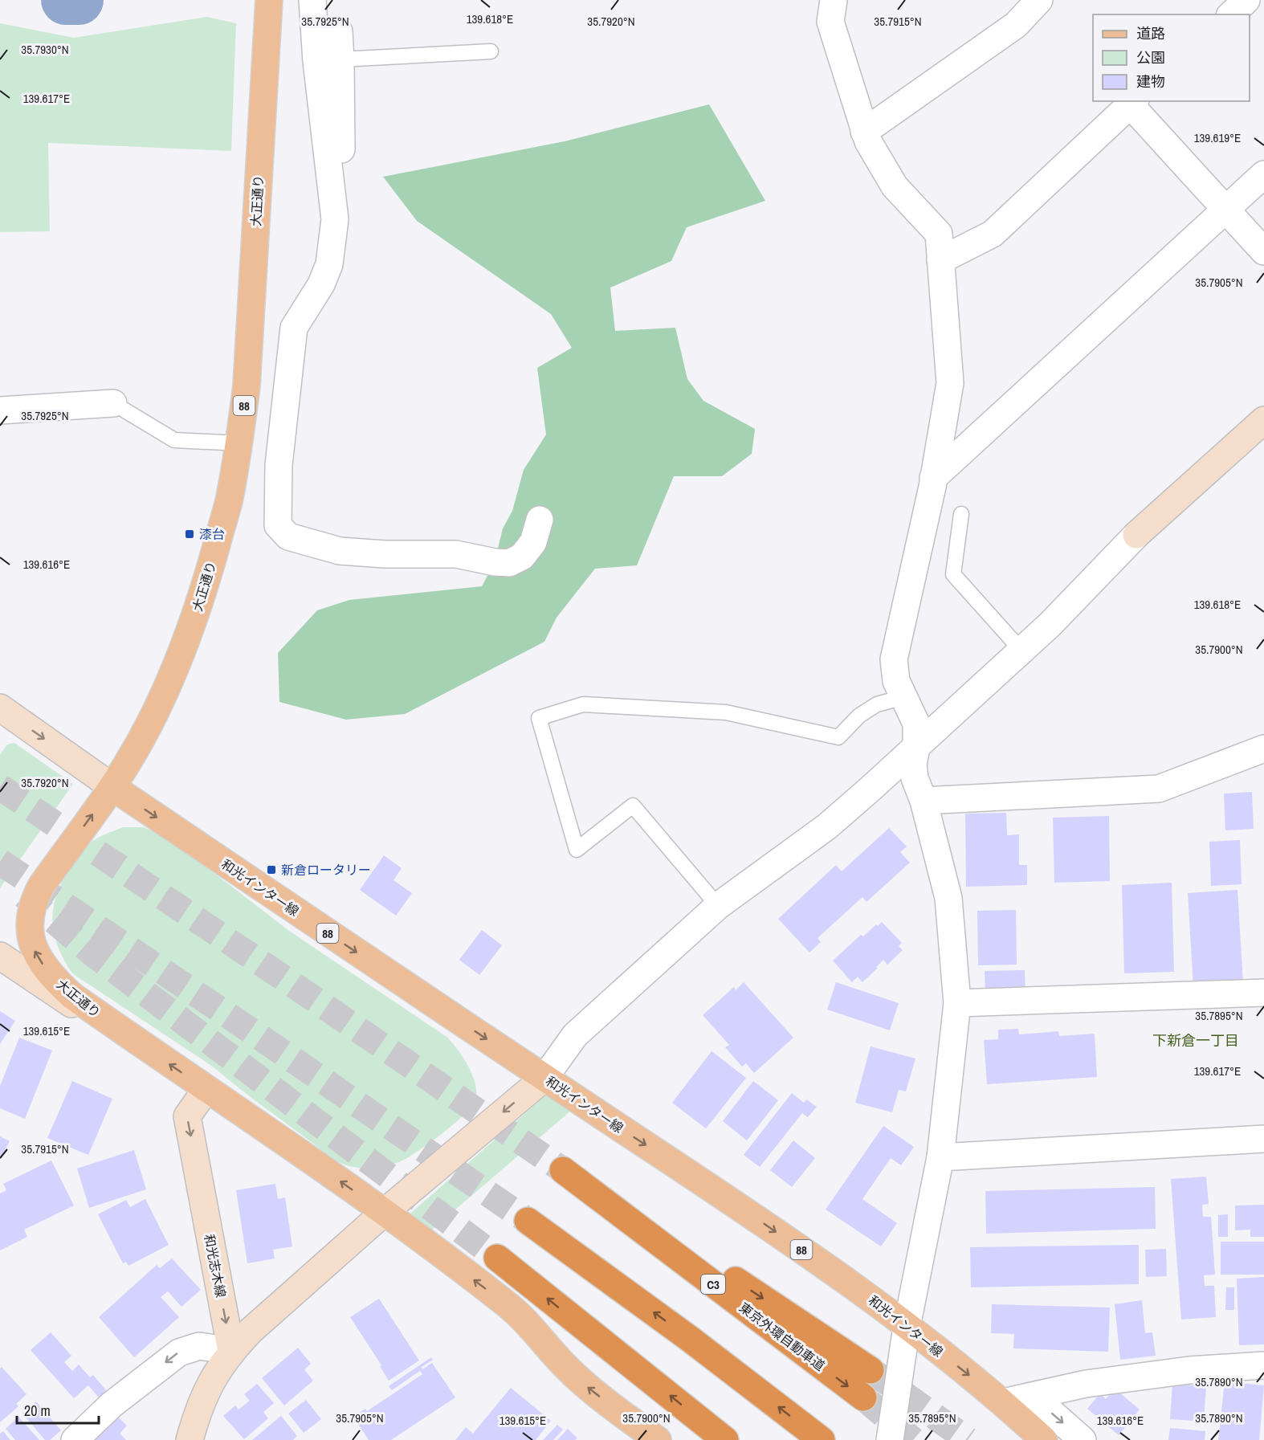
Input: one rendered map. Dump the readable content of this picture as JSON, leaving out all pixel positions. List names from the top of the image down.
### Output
{
  "streets": {
    "highway": ["C3", "東京外環自動車道"],
    "main road": ["大正通り", "88", "和光インター線"],
    "street": ["和光志木線"]
  },
  "crossings": [
    ["大正通り", "88"],
    ["大正通り", "和光インター線"],
    ["88", "和光志木線"]
  ],
  "one_way": ["和光志木線"],
  "districts": ["下新倉一丁目"],
  "places": {
    "transit": ["漆台", "新倉ロータリー"]
  },
  "legend": ["道路", "公園", "建物"],
  "scale_bar": "20 m",
  "coordinates": [
    "139.618°E",
    "35.7925°N",
    "35.7920°N",
    "35.7915°N",
    "35.7930°N",
    "139.617°E",
    "139.619°E",
    "35.7905°N",
    "139.616°E",
    "35.7900°N",
    "35.7895°N",
    "139.615°E",
    "35.7890°N"
  ]
}
